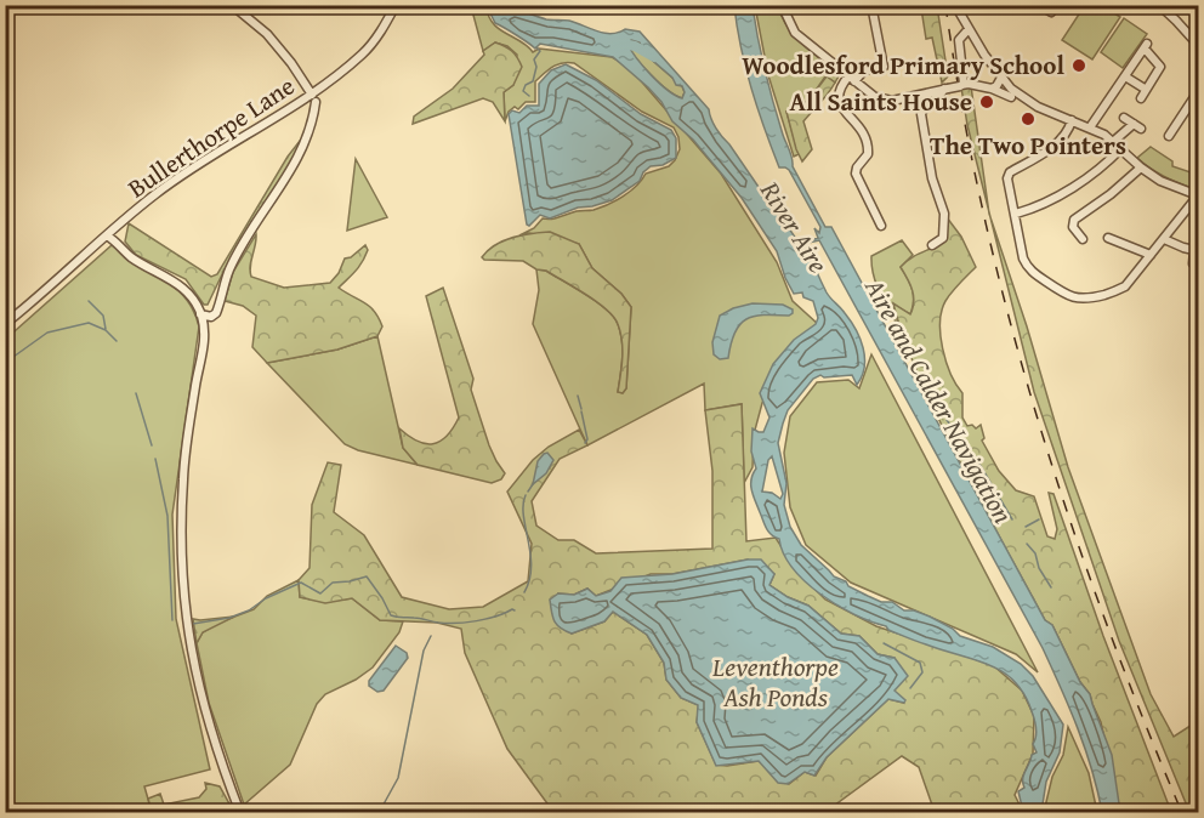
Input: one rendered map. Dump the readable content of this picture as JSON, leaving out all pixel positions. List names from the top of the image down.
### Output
{
  "streets": {
    "street": ["Bullerthorpe Lane"]
  },
  "water": ["River Aire", "Aire and Calder Navigation", "Leventhorpe Ash Ponds"],
  "places": ["Woodlesford Primary School", "All Saints House", "The Two Pointers"]
}
